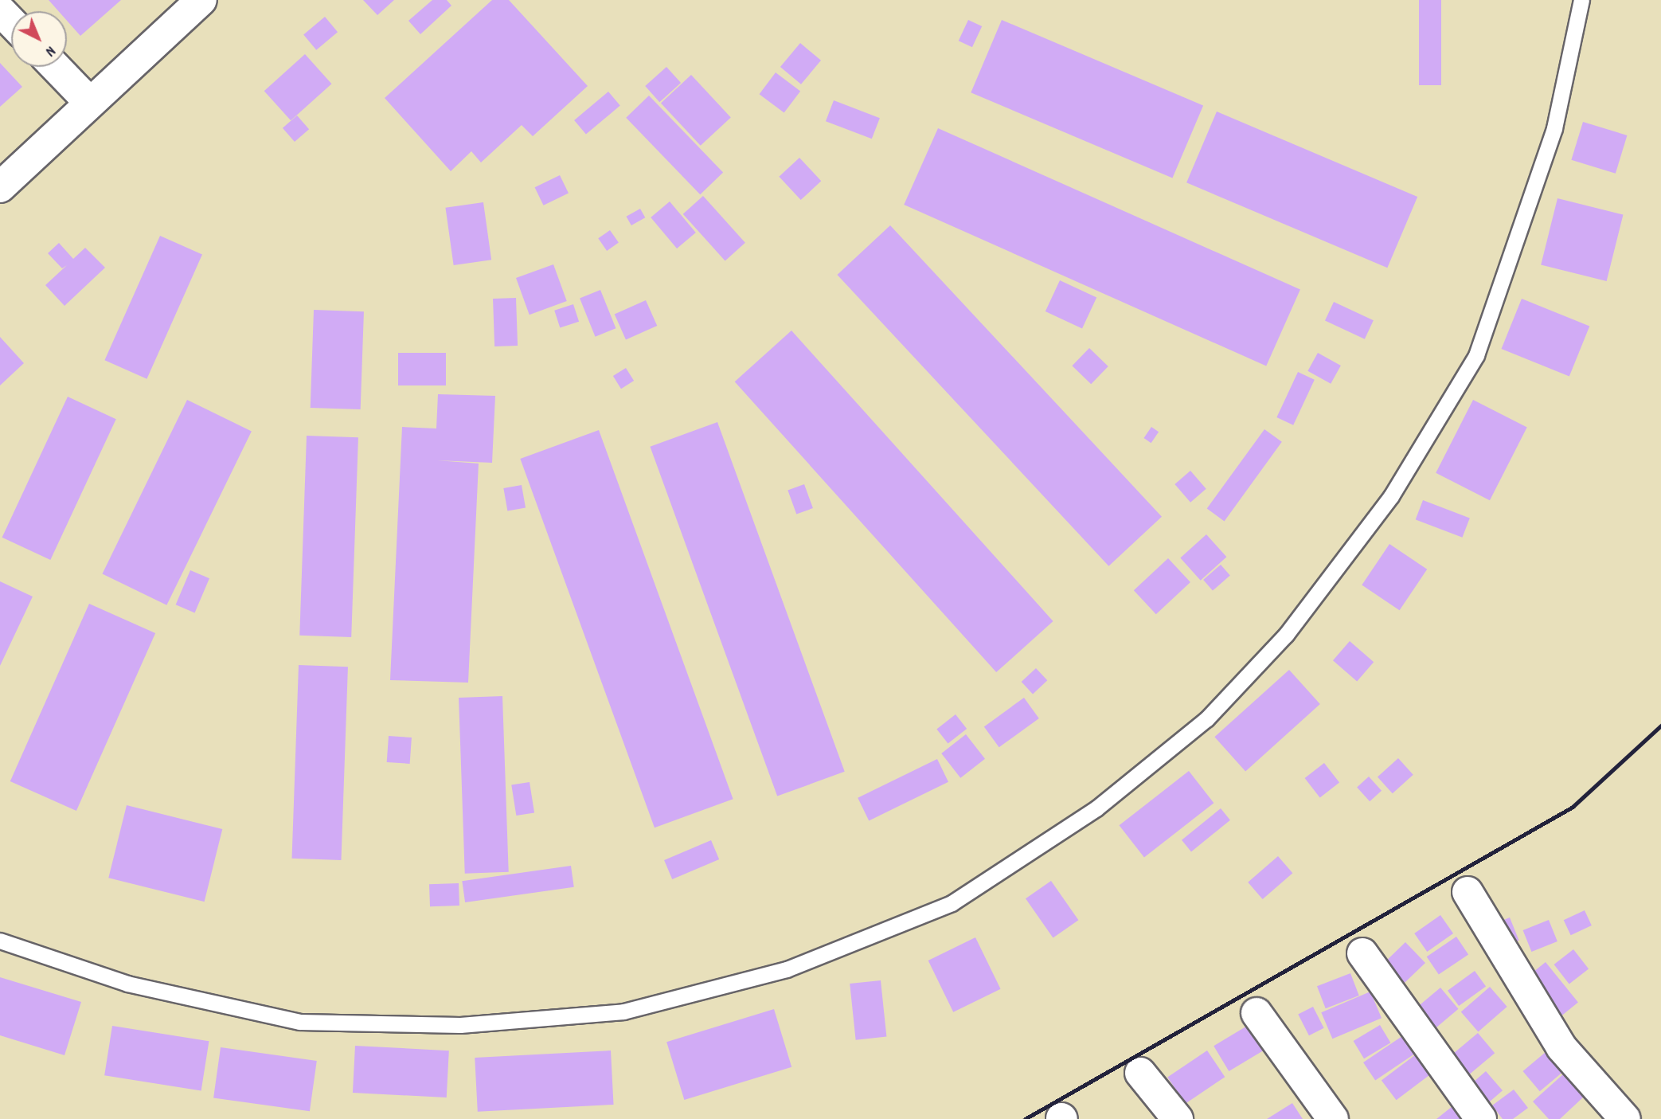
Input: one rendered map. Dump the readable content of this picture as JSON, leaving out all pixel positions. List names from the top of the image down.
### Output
{
  "north": "bottom right"
}
